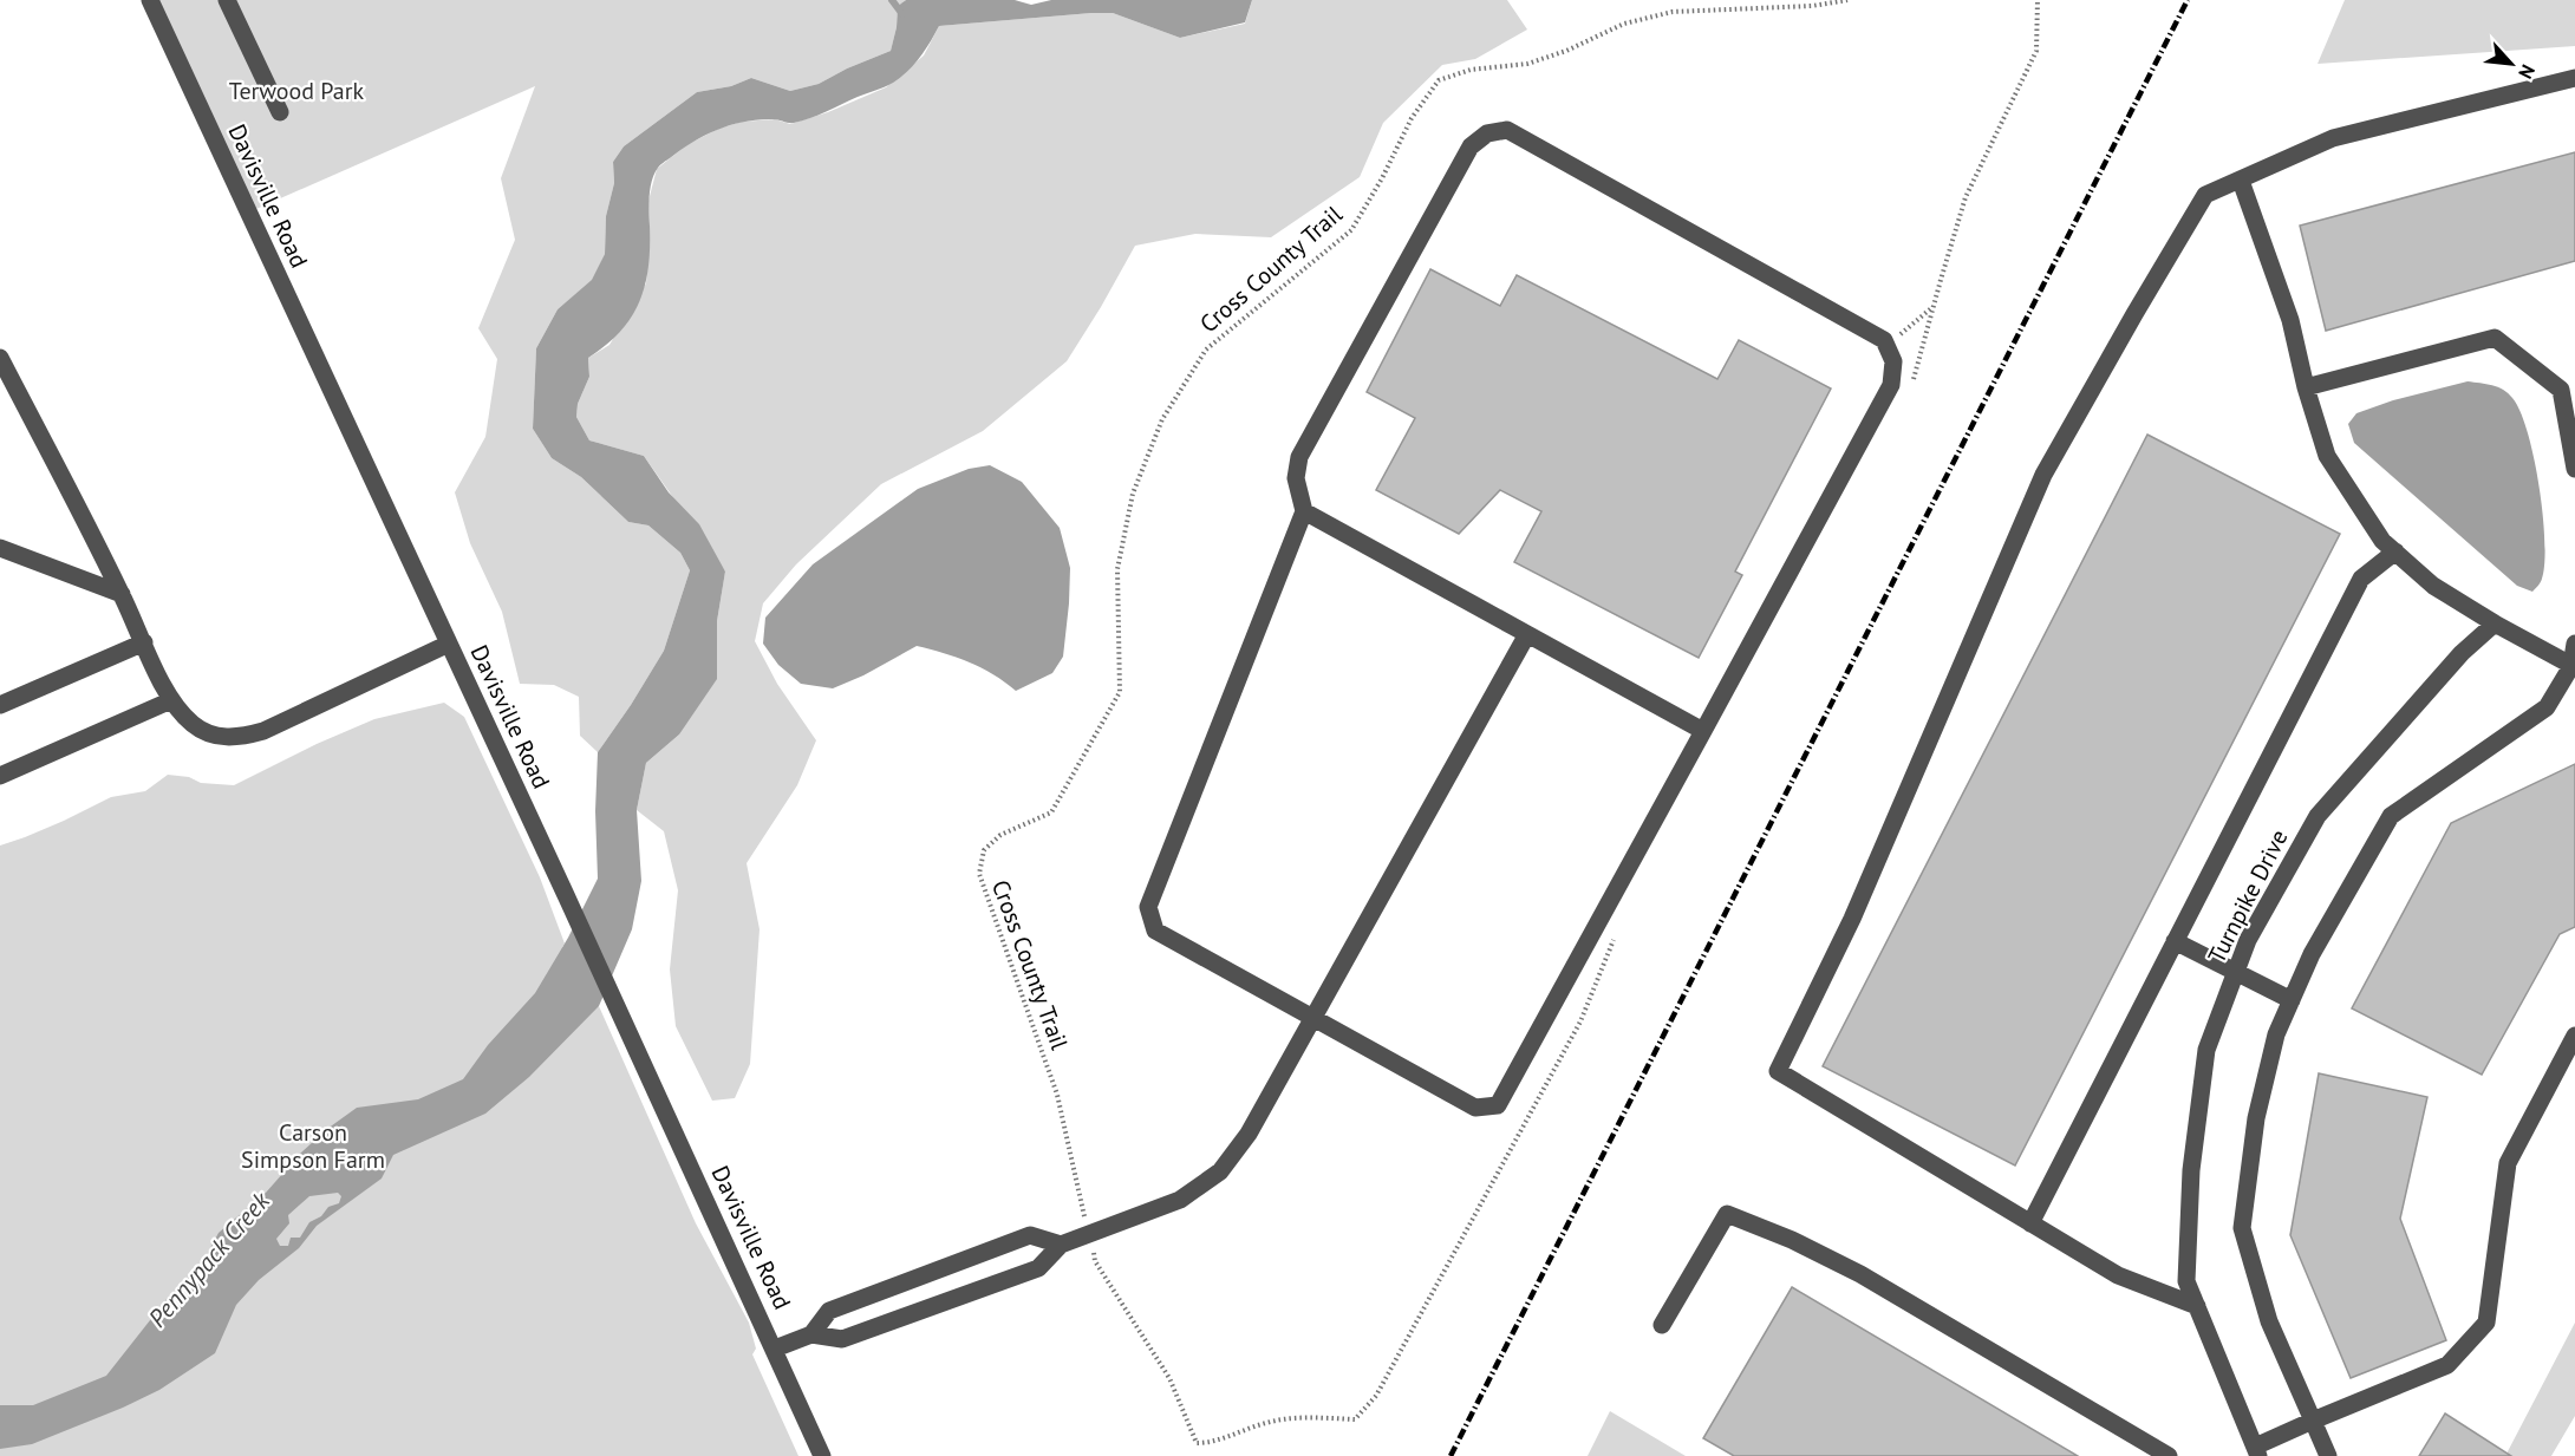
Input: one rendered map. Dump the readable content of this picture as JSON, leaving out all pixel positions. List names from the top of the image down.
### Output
{
  "streets": {
    "street": ["Davisville Road", "Turnpike Drive"],
    "path": ["Cross County Trail"]
  },
  "water": ["Pennypack Creek"],
  "parks": ["Terwood Park", "Carson Simpson Farm"],
  "north": "bottom right"
}
